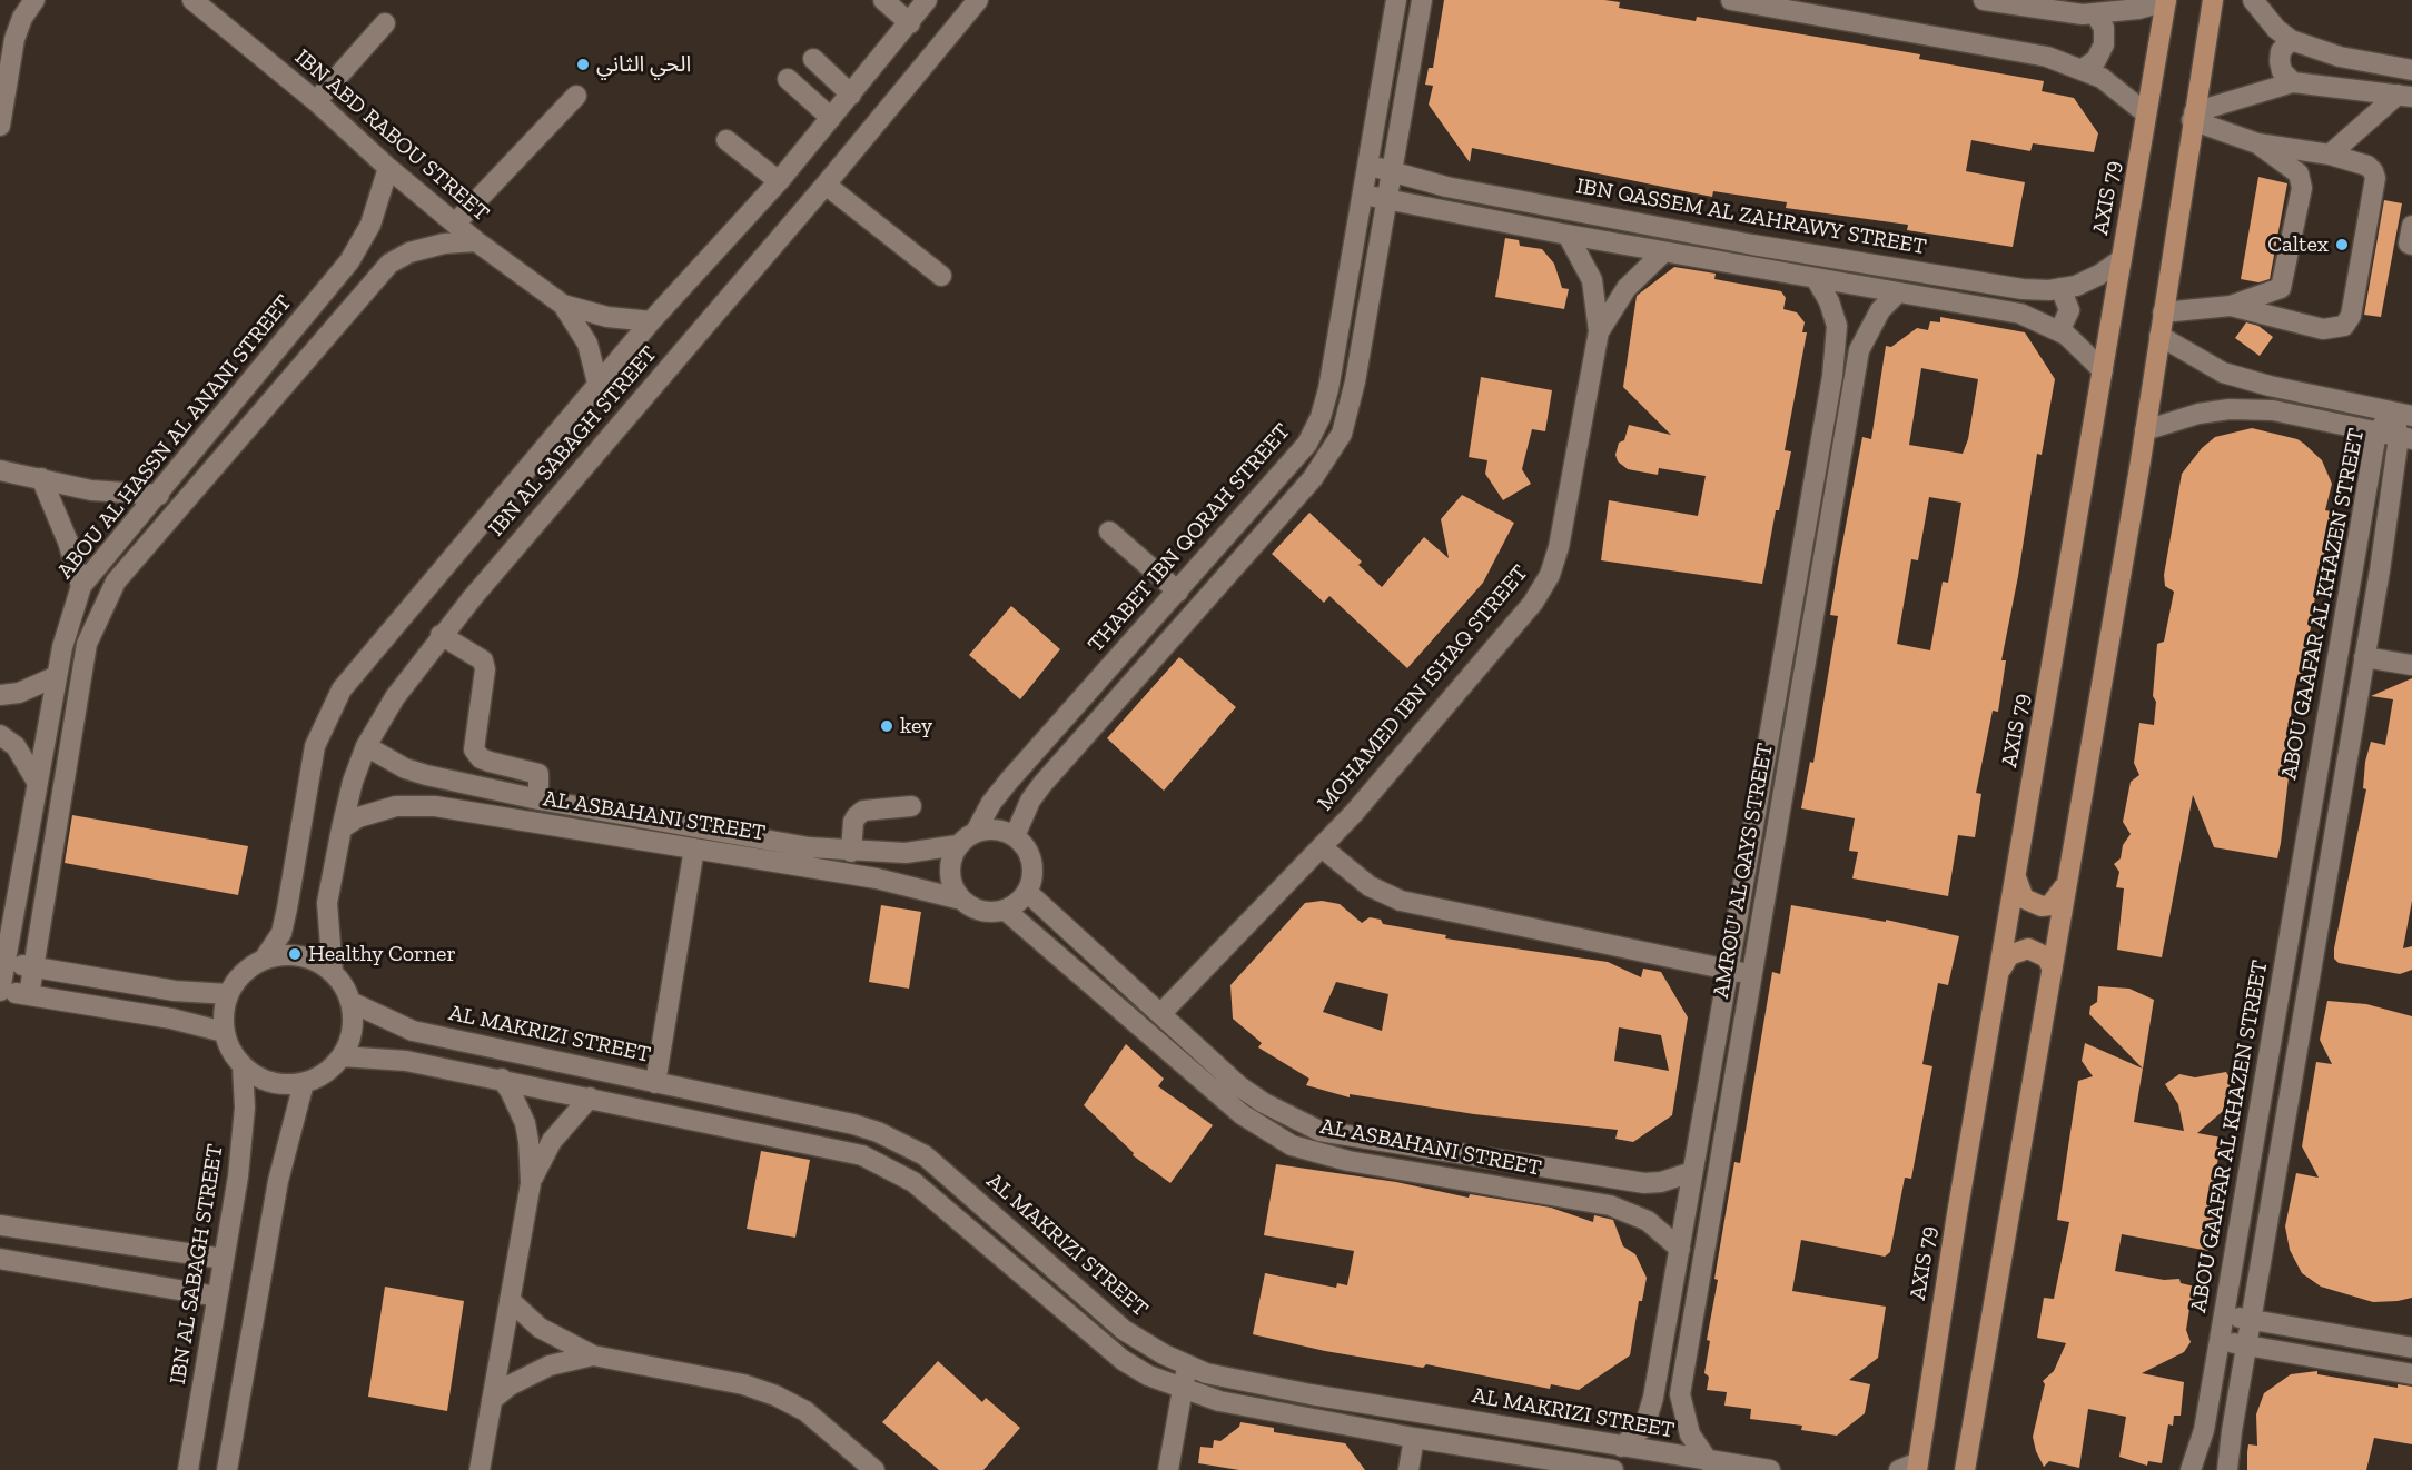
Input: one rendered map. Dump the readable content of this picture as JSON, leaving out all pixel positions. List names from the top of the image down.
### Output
{
  "streets": {
    "main road": ["AXIS 79"],
    "street": [
      "IBN ABD RABOU STREET",
      "IBN QASSEM AL ZAHRAWY STREET",
      "ABOU AL HASSN AL ANANI STREET",
      "IBN AL SABAGH STREET",
      "THABET IBN QORAH STREET",
      "ABOU GAAFAR AL KHAZEN STREET",
      "MOHAMED IBN ISHAQ STREET",
      "AL ASBAHANI STREET",
      "AMROU' AL QAYS STREET",
      "AL MAKRIZI STREET"
    ]
  },
  "crossings": [
    ["IBN ABD RABOU STREET", "ABOU AL HASSN AL ANANI STREET"],
    ["IBN ABD RABOU STREET", "IBN AL SABAGH STREET"],
    ["AXIS 79", "IBN QASSEM AL ZAHRAWY STREET"],
    ["IBN QASSEM AL ZAHRAWY STREET", "THABET IBN QORAH STREET"],
    ["IBN AL SABAGH STREET", "AL ASBAHANI STREET"],
    ["IBN AL SABAGH STREET", "AL MAKRIZI STREET"],
    ["THABET IBN QORAH STREET", "AL ASBAHANI STREET"],
    ["MOHAMED IBN ISHAQ STREET", "AL ASBAHANI STREET"],
    ["AL ASBAHANI STREET", "AMROU' AL QAYS STREET"],
    ["AMROU' AL QAYS STREET", "AL MAKRIZI STREET"]
  ],
  "places": [
    "الحي الثاني",
    "Caltex",
    "key",
    "Healthy Corner"
  ]
}
